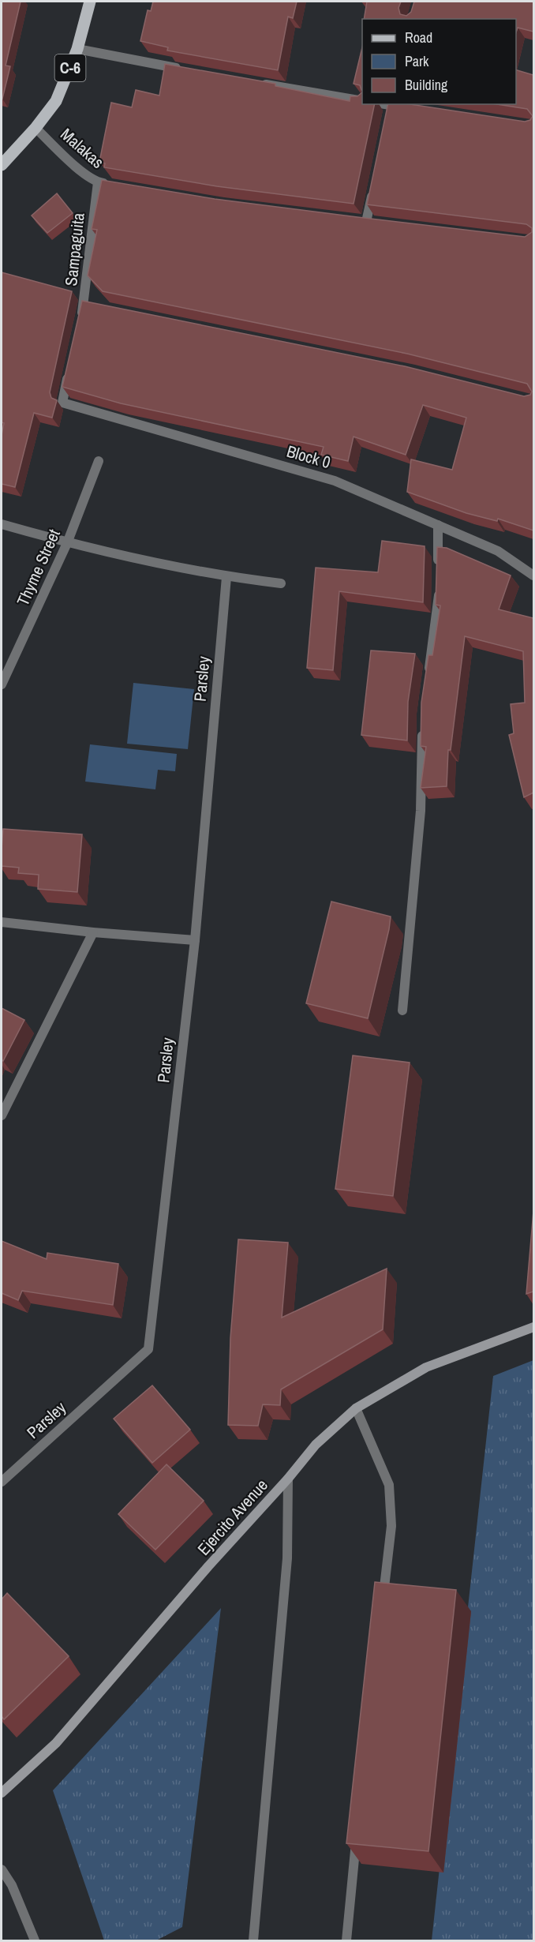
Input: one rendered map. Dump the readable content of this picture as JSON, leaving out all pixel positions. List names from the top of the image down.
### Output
{
  "streets": {
    "main road": ["C-6", "Ejercito Avenue"],
    "street": [
      "Malakas",
      "Sampaguita",
      "Block 0",
      "Thyme Street",
      "Parsley"
    ]
  },
  "crossings": [
    ["C-6", "Malakas"],
    ["Malakas", "Sampaguita"]
  ],
  "legend": ["Road", "Park", "Building"]
}
